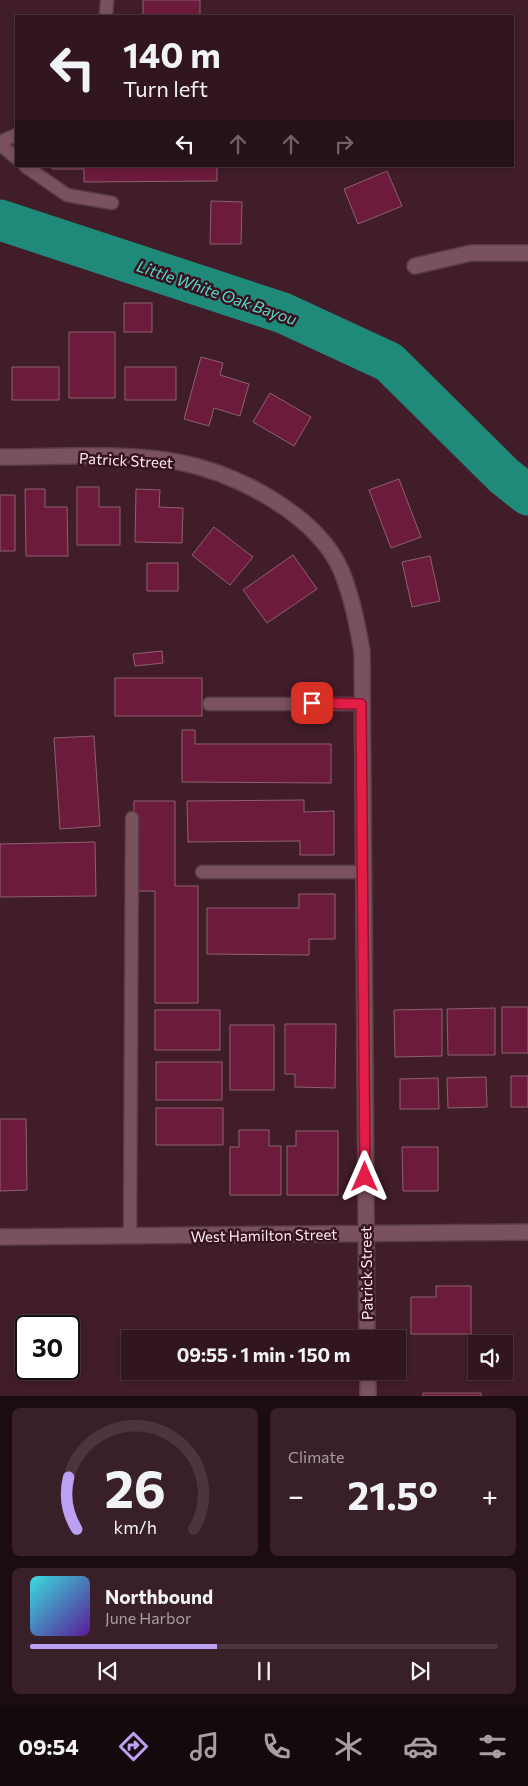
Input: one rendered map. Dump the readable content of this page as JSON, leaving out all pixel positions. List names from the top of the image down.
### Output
{
  "streets": {
    "street": ["Patrick Street", "West Hamilton Street"]
  },
  "crossings": [
    ["Patrick Street", "West Hamilton Street"]
  ],
  "water": ["Little White Oak Bayou"],
  "page": {
    "turn": ["140 m", "Turn left"],
    "limit": "30",
    "trip": "09:55 · 1 min · 150 m",
    "tile": "Climate",
    "heat": ["−", "21.5°", "+"],
    "song": ["Northbound", "June Harbor"],
    "tabs": "09:54",
    "gauge": ["26", "km/h"]
  }
}
